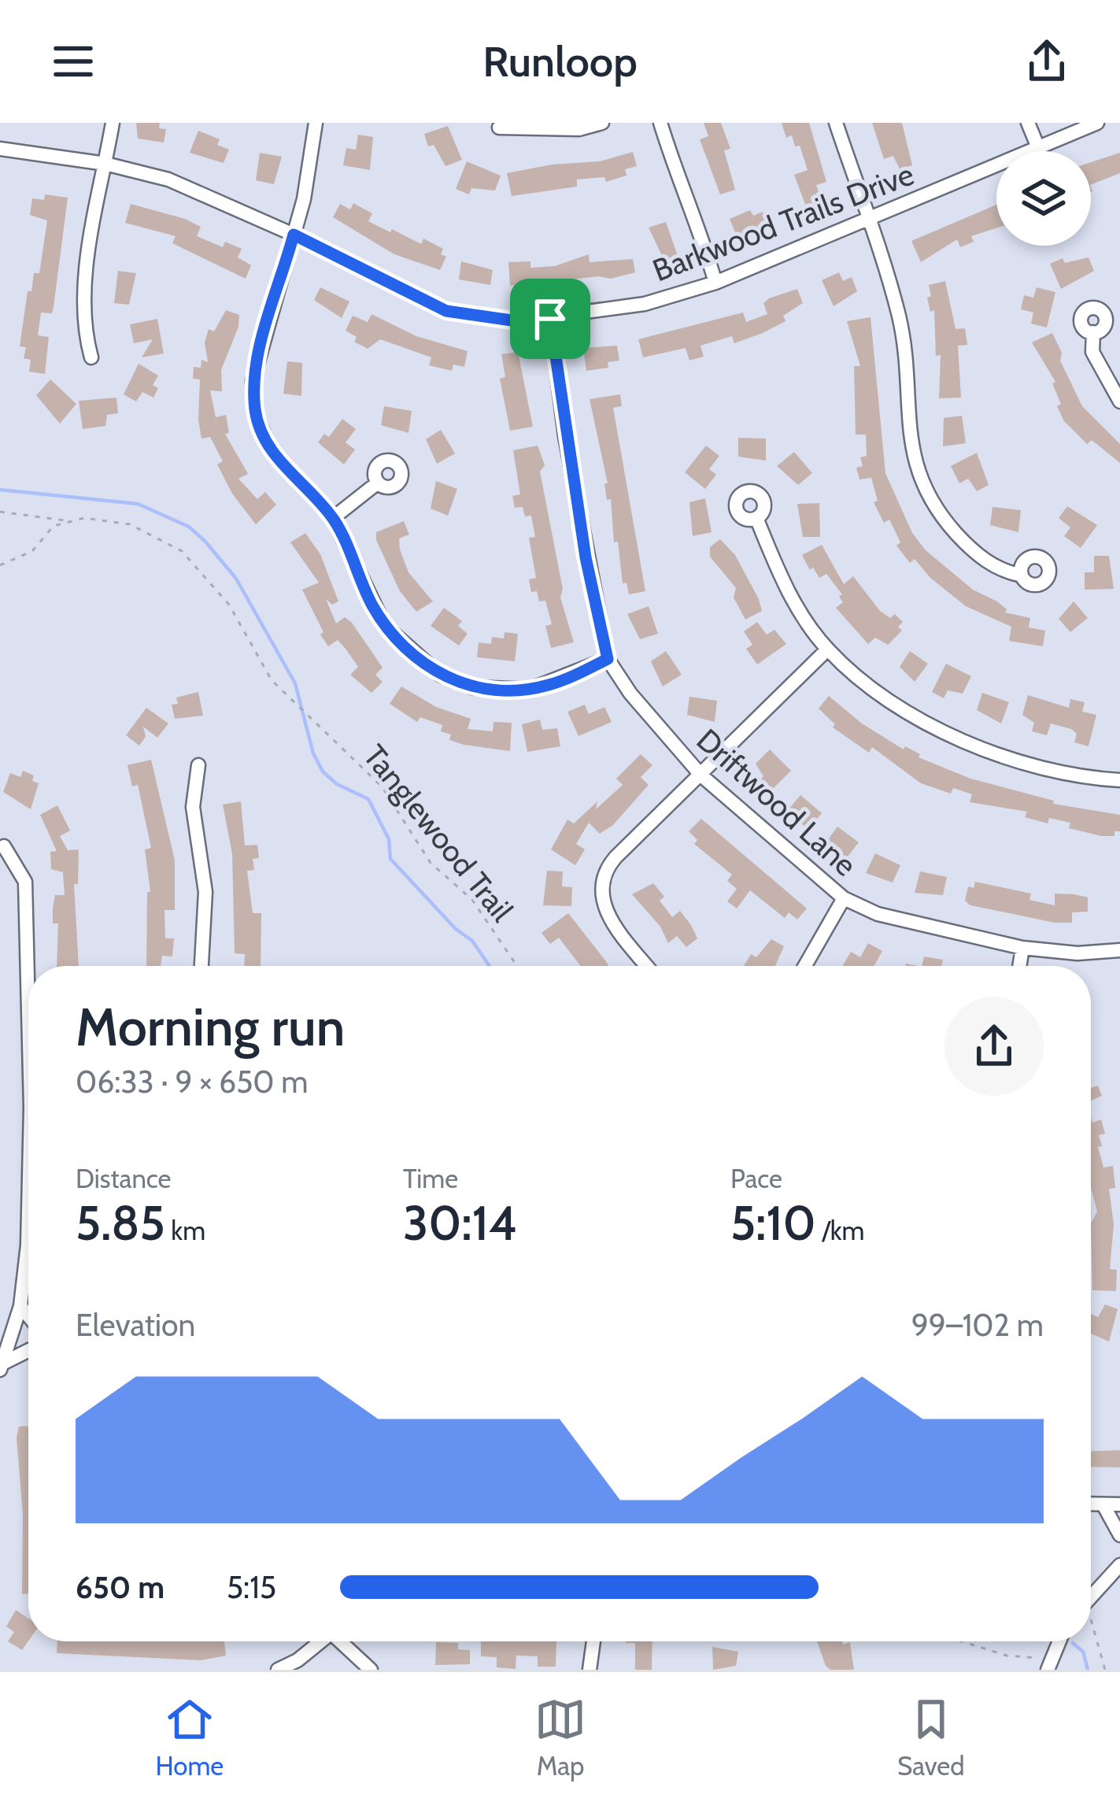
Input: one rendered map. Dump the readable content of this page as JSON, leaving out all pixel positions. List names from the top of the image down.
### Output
{
  "streets": {
    "street": ["Barkwood Trails Drive", "Driftwood Lane"],
    "path": ["Tanglewood Trail"]
  },
  "crossings": [
    ["Barkwood Trails Drive", "Driftwood Lane"]
  ],
  "page": {
    "header": "Runloop",
    "heading": ["Morning run", "06:33 · 9 × 650 m"],
    "stats": [
      ["Distance", "5.85 km"],
      ["Time", "30:14"],
      ["Pace", "5:10 /km"]
    ],
    "chart": ["Elevation", "99–102 m"],
    "list": [
      {
        "name": "650 m",
        "note": "5:15"
      }
    ],
    "tabs": ["Home", "Map", "Saved"]
  }
}
